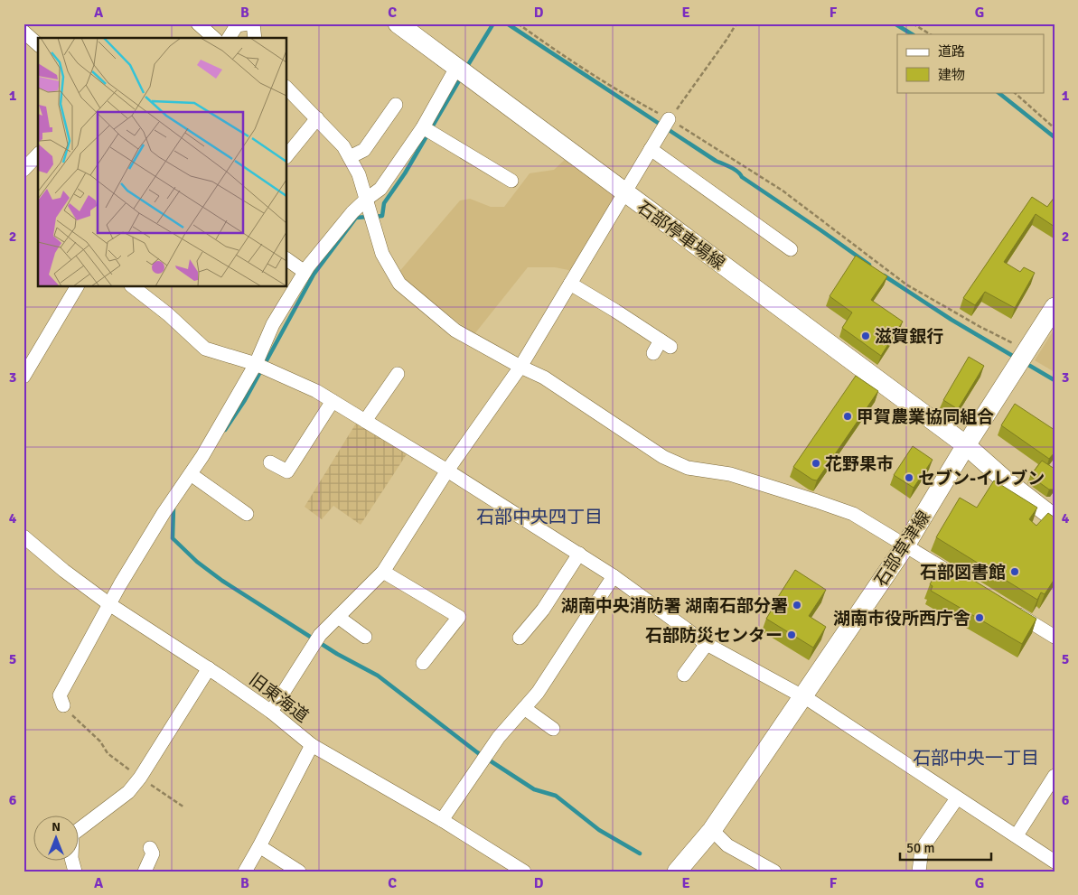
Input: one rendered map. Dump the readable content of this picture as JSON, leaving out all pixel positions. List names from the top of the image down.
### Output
{
  "streets": {
    "main road": ["石部停車場線", "石部草津線"],
    "street": ["旧東海道"]
  },
  "crossings": [
    ["石部停車場線", "石部草津線"]
  ],
  "districts": ["石部中央四丁目", "石部中央一丁目"],
  "places": [
    "滋賀銀行",
    "甲賀農業協同組合",
    "花野果市",
    "セブン-イレブン",
    "石部図書館",
    "湖南中央消防署 湖南石部分署",
    "湖南市役所西庁舎",
    "石部防災センター"
  ],
  "legend": ["道路", "建物"],
  "scale_bar": "50 m",
  "north": "top",
  "grid": {
    "columns": [
      "A",
      "B",
      "C",
      "D",
      "E",
      "F",
      "G"
    ],
    "rows": [
      "1",
      "2",
      "3",
      "4",
      "5",
      "6"
    ]
  }
}
